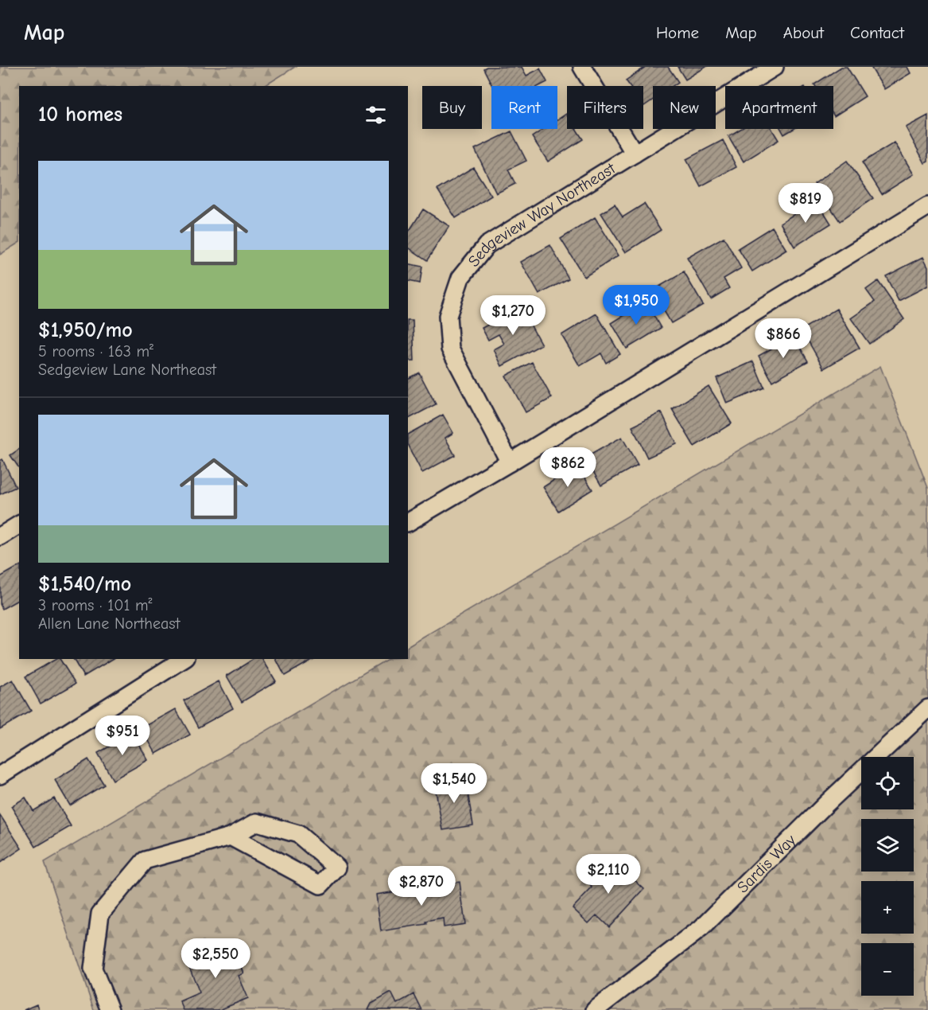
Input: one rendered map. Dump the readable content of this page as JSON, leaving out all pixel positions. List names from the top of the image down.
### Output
{
  "streets": {
    "street": ["Sedgeview Way Northeast", "Sardis Way"]
  },
  "page": {
    "header": "Map",
    "nav": [
      "Home",
      "Map",
      "About",
      "Contact"
    ],
    "chip": [
      "Buy",
      "Rent",
      "Filters",
      "New",
      "Apartment"
    ],
    "heading": "10 homes",
    "list": [
      {
        "name": "$1,950/mo",
        "note": "5 rooms · 163 m² · Sedgeview Lane Northeast"
      },
      {
        "name": "$1,540/mo",
        "note": "3 rooms · 101 m² · Allen Lane Northeast"
      }
    ],
    "price": [
      "$819",
      "$1,950",
      "$1,270",
      "$866",
      "$862",
      "$951",
      "$1,540",
      "$2,110",
      "$2,870",
      "$2,550"
    ],
    "map_buttons": ["+", "−"]
  }
}
